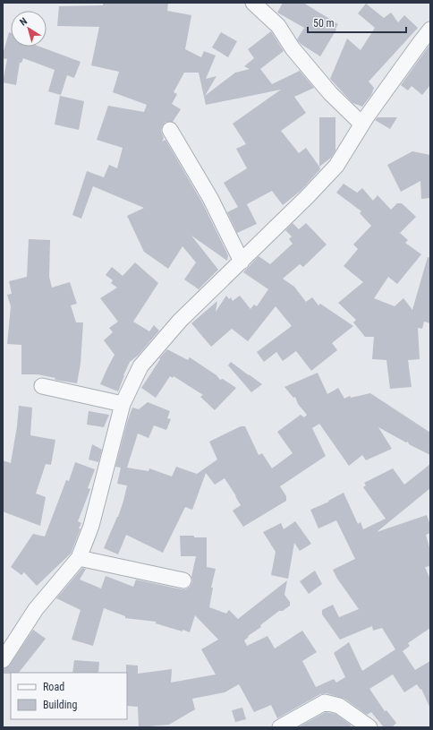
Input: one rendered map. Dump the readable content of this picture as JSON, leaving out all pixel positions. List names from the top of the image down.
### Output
{
  "legend": ["Road", "Building"],
  "scale_bar": "50 m",
  "north": "top left"
}
